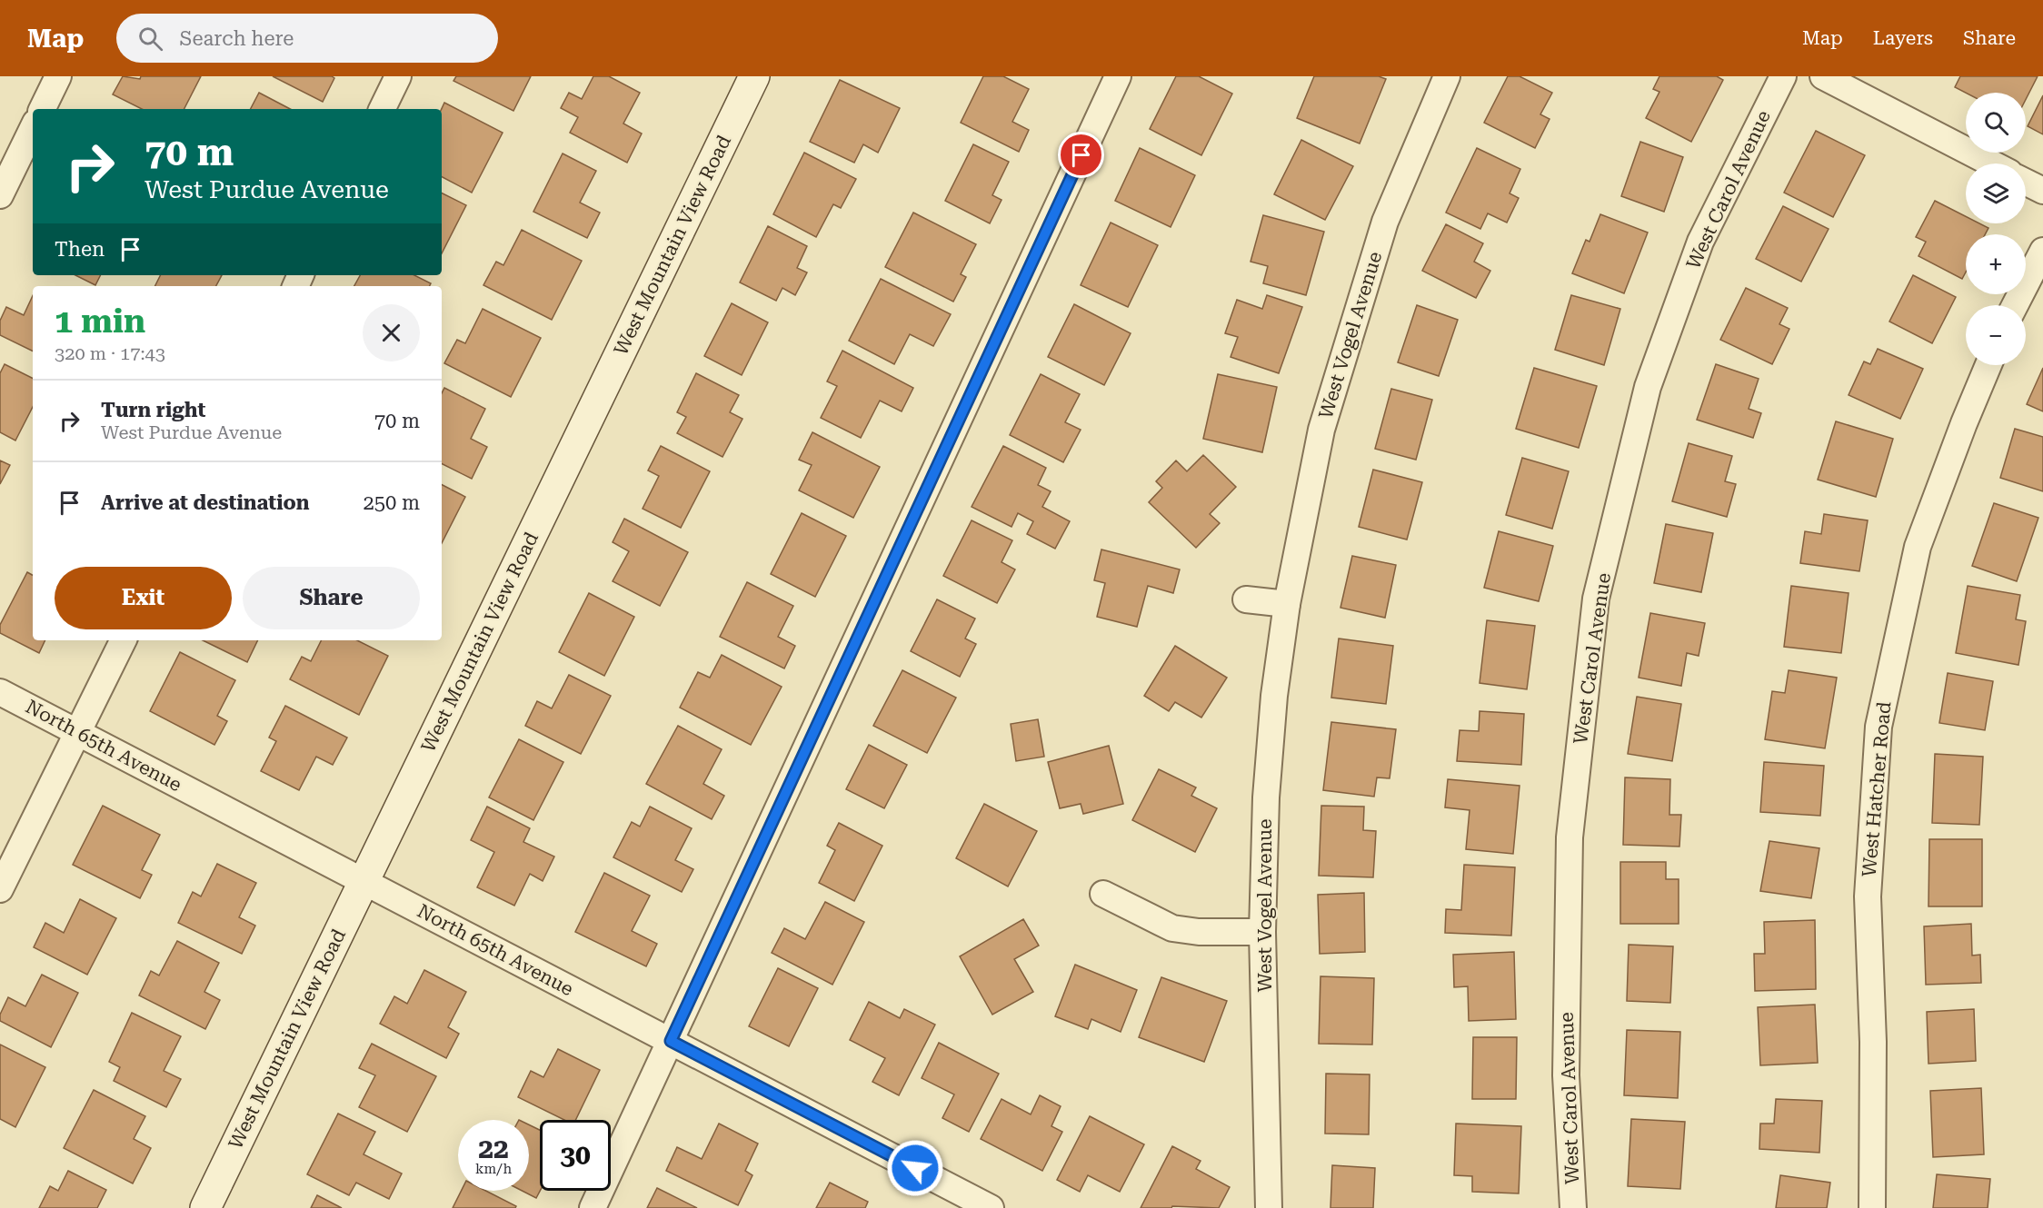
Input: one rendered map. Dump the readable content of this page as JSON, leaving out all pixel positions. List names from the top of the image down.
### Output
{
  "streets": {
    "street": [
      "West Carol Avenue",
      "West Mountain View Road",
      "West Vogel Avenue",
      "North 65th Avenue",
      "West Hatcher Road"
    ]
  },
  "crossings": [
    ["West Mountain View Road", "North 65th Avenue"]
  ],
  "page": {
    "header": "Map",
    "search": "Search here",
    "nav": ["Map", "Layers", "Share"],
    "map_buttons": ["+", "−"],
    "turn": ["70 m", "West Purdue Avenue"],
    "then": "Then",
    "heading": ["1 min", "320 m · 17:43"],
    "list": [
      {
        "name": "Turn right",
        "note": "West Purdue Avenue",
        "value": "70 m"
      },
      {
        "name": "Arrive at destination",
        "value": "250 m"
      }
    ],
    "buttons": ["Exit", "Share"],
    "speed": "22 km/h",
    "limit": "30"
  }
}
